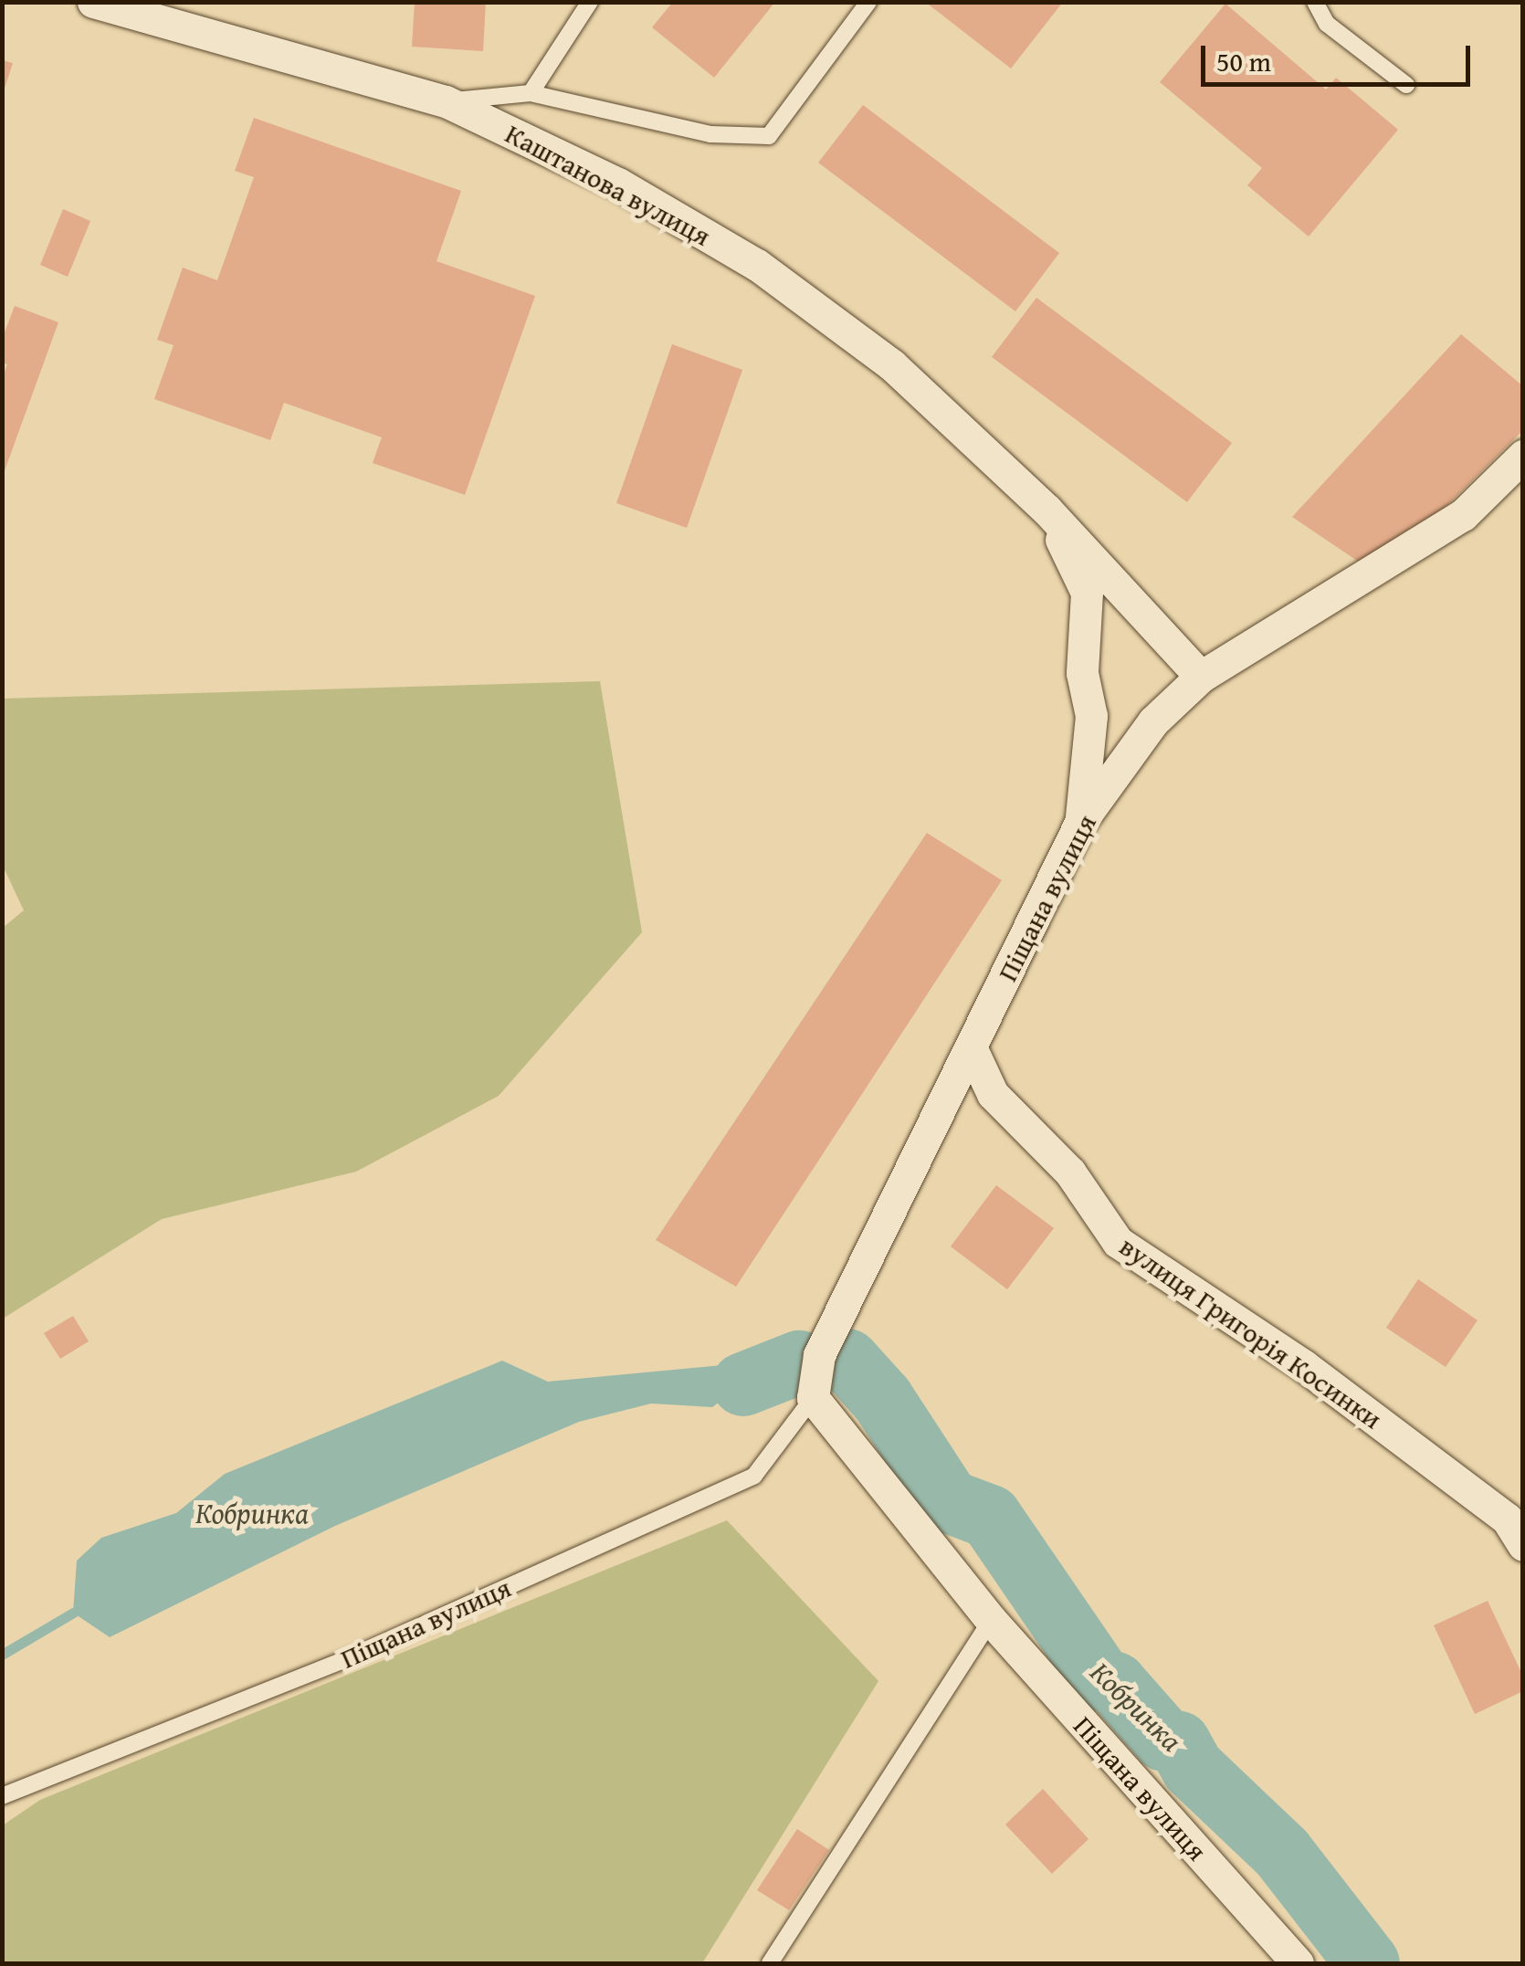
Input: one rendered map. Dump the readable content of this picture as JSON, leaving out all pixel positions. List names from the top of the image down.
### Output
{
  "streets": {
    "street": ["Каштанова вулиця", "Піщана вулиця", "вулиця Григорія Косинки"]
  },
  "crossings": [
    ["Каштанова вулиця", "Піщана вулиця"],
    ["Піщана вулиця", "вулиця Григорія Косинки"]
  ],
  "water": ["Кобринка"],
  "scale_bar": "50 m"
}
